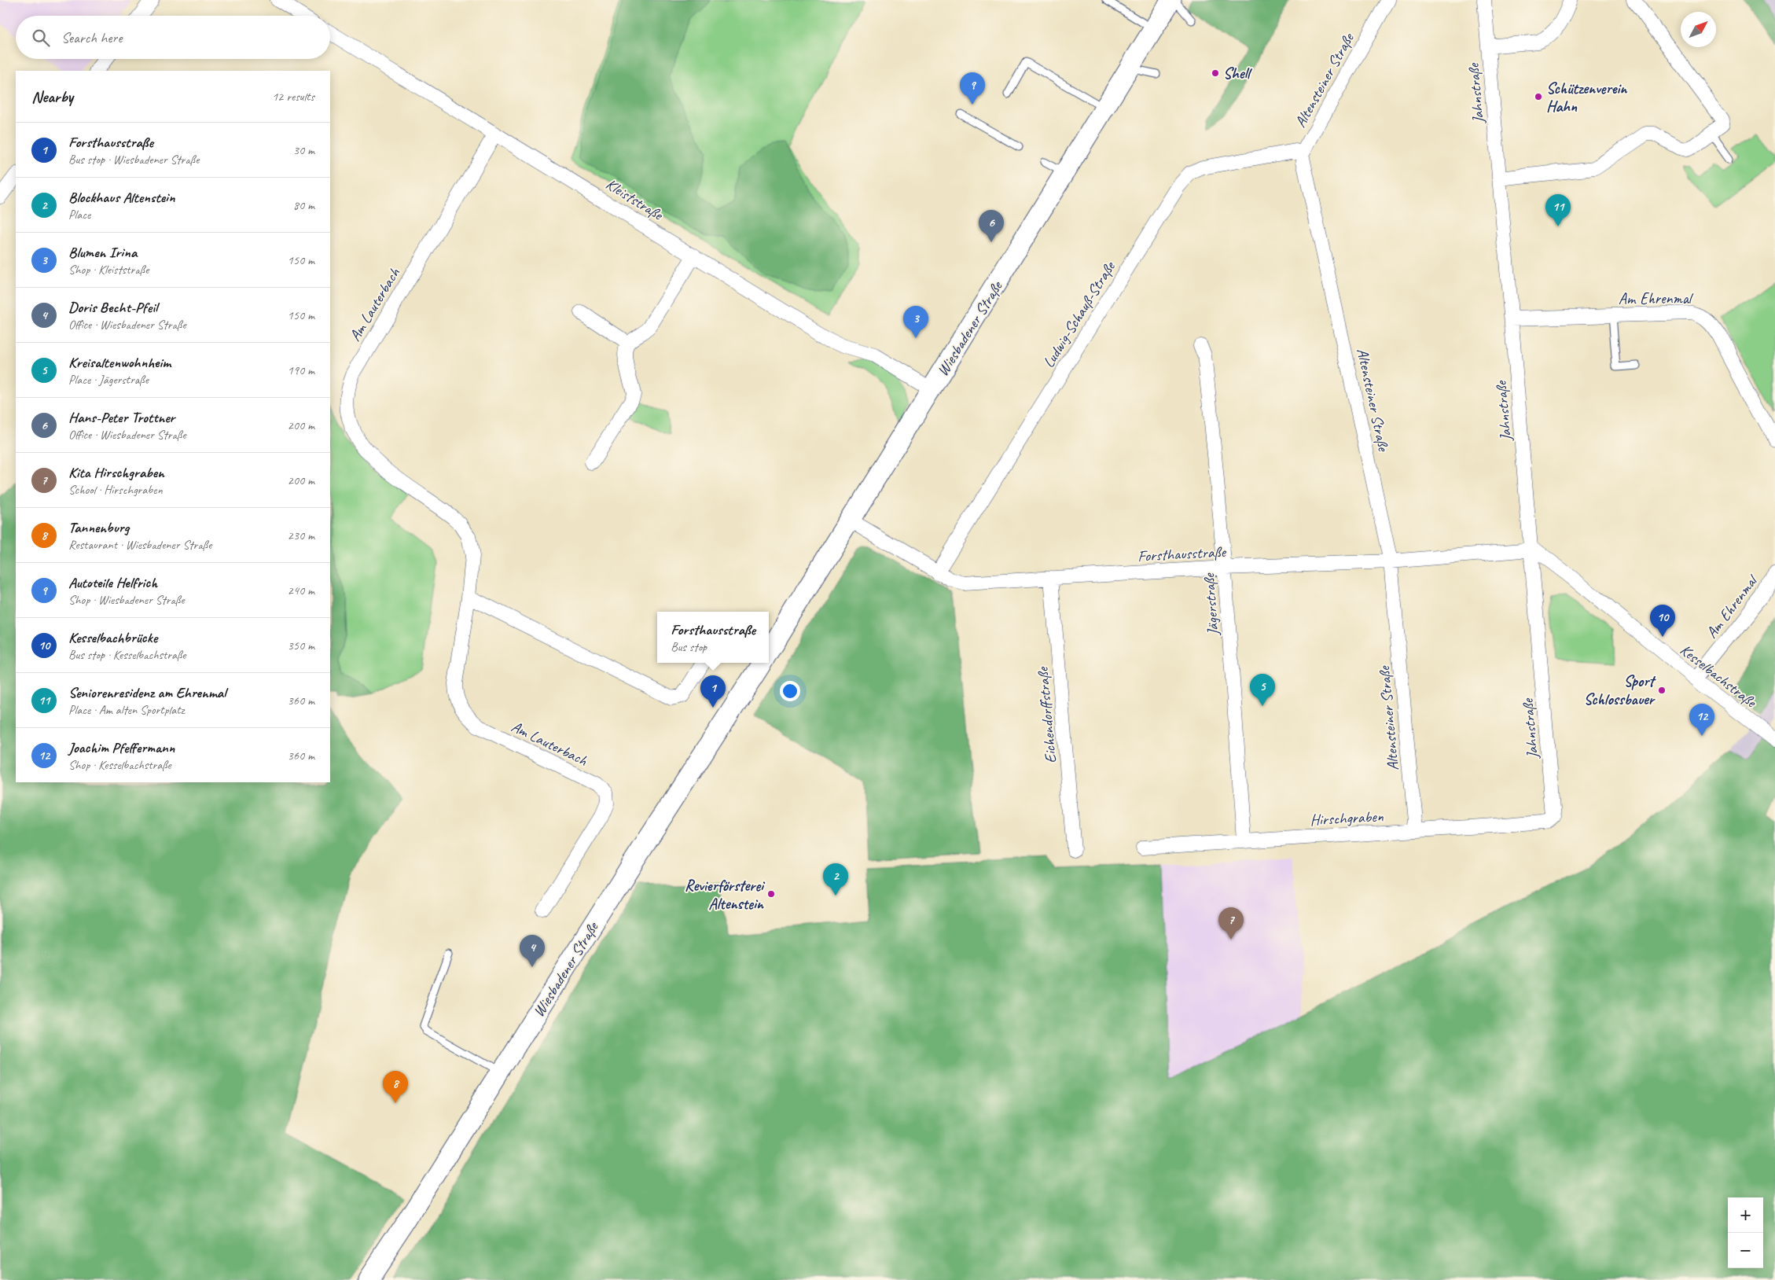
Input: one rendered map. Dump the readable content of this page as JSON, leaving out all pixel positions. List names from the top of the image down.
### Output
{
  "streets": {
    "main road": ["Wiesbadener Straße"],
    "street": [
      "Altensteiner Straße",
      "Jahnstraße",
      "Kleiststraße",
      "Am Ehrenmal",
      "Am Lauterbach",
      "Ludwig-Schauß-Straße",
      "Forsthausstraße",
      "Jägerstraße",
      "Kesselbachstraße",
      "Eichendorffstraße",
      "Hirschgraben"
    ]
  },
  "crossings": [
    ["Altensteiner Straße", "Ludwig-Schauß-Straße"],
    ["Altensteiner Straße", "Forsthausstraße"],
    ["Altensteiner Straße", "Hirschgraben"],
    ["Jahnstraße", "Am Ehrenmal"],
    ["Jahnstraße", "Forsthausstraße"],
    ["Jahnstraße", "Kesselbachstraße"],
    ["Jahnstraße", "Hirschgraben"],
    ["Kleiststraße", "Am Lauterbach"],
    ["Kleiststraße", "Wiesbadener Straße"],
    ["Am Ehrenmal", "Kesselbachstraße"],
    ["Ludwig-Schauß-Straße", "Forsthausstraße"],
    ["Wiesbadener Straße", "Forsthausstraße"],
    ["Forsthausstraße", "Jägerstraße"],
    ["Forsthausstraße", "Kesselbachstraße"],
    ["Forsthausstraße", "Eichendorffstraße"],
    ["Jägerstraße", "Hirschgraben"]
  ],
  "places": [
    "Shell",
    "Schützenverein Hahn",
    "Sport Schlossbauer",
    "Revierförsterei Altenstein"
  ],
  "north": "top right",
  "page": {
    "search": "Search here",
    "heading": ["Nearby", "12 results"],
    "pins": [
      "9",
      "11",
      "6",
      "3",
      "10",
      "5",
      "1",
      "12",
      "2",
      "7",
      "4",
      "8"
    ],
    "list": [
      {
        "mark": "1",
        "name": "Forsthausstraße",
        "note": "Bus stop · Wiesbadener Straße",
        "value": "30 m"
      },
      {
        "mark": "2",
        "name": "Blockhaus Altenstein",
        "note": "Place",
        "value": "80 m"
      },
      {
        "mark": "3",
        "name": "Blumen Irina",
        "note": "Shop · Kleiststraße",
        "value": "150 m"
      },
      {
        "mark": "4",
        "name": "Doris Becht-Pfeil",
        "note": "Office · Wiesbadener Straße",
        "value": "150 m"
      },
      {
        "mark": "5",
        "name": "Kreisaltenwohnheim",
        "note": "Place · Jägerstraße",
        "value": "190 m"
      },
      {
        "mark": "6",
        "name": "Hans-Peter Trottner",
        "note": "Office · Wiesbadener Straße",
        "value": "200 m"
      },
      {
        "mark": "7",
        "name": "Kita Hirschgraben",
        "note": "School · Hirschgraben",
        "value": "200 m"
      },
      {
        "mark": "8",
        "name": "Tannenburg",
        "note": "Restaurant · Wiesbadener Straße",
        "value": "230 m"
      },
      {
        "mark": "9",
        "name": "Autoteile Helfrich",
        "note": "Shop · Wiesbadener Straße",
        "value": "240 m"
      },
      {
        "mark": "10",
        "name": "Kesselbachbrücke",
        "note": "Bus stop · Kesselbachstraße",
        "value": "350 m"
      },
      {
        "mark": "11",
        "name": "Seniorenresidenz am Ehrenmal",
        "note": "Place · Am alten Sportplatz",
        "value": "360 m"
      },
      {
        "mark": "12",
        "name": "Joachim Pfeffermann",
        "note": "Shop · Kesselbachstraße",
        "value": "360 m"
      }
    ],
    "popup": ["Forsthausstraße", "Bus stop"],
    "map_buttons": ["+", "−"]
  }
}
